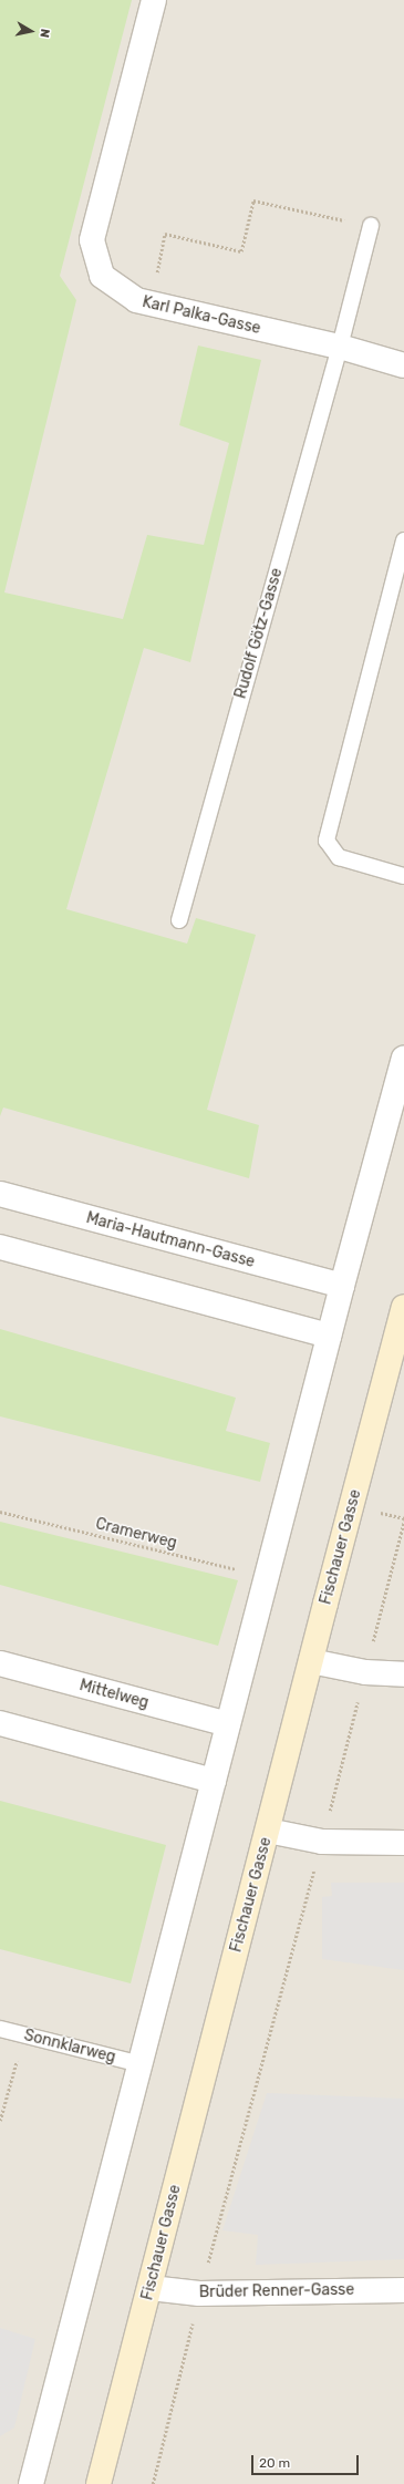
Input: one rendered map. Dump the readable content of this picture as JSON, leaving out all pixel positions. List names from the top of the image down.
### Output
{
  "streets": {
    "main road": ["Fischauer Gasse"],
    "street": [
      "Karl Palka-Gasse",
      "Maria-Hautmann-Gasse",
      "Mittelweg",
      "Brüder Renner-Gasse"
    ],
    "lane": ["Rudolf Götz-Gasse", "Sonnklarweg"],
    "path": ["Cramerweg"]
  },
  "crossings": [
    ["Karl Palka-Gasse", "Rudolf Götz-Gasse"],
    ["Fischauer Gasse", "Brüder Renner-Gasse"]
  ],
  "scale_bar": "20 m",
  "north": "right"
}
